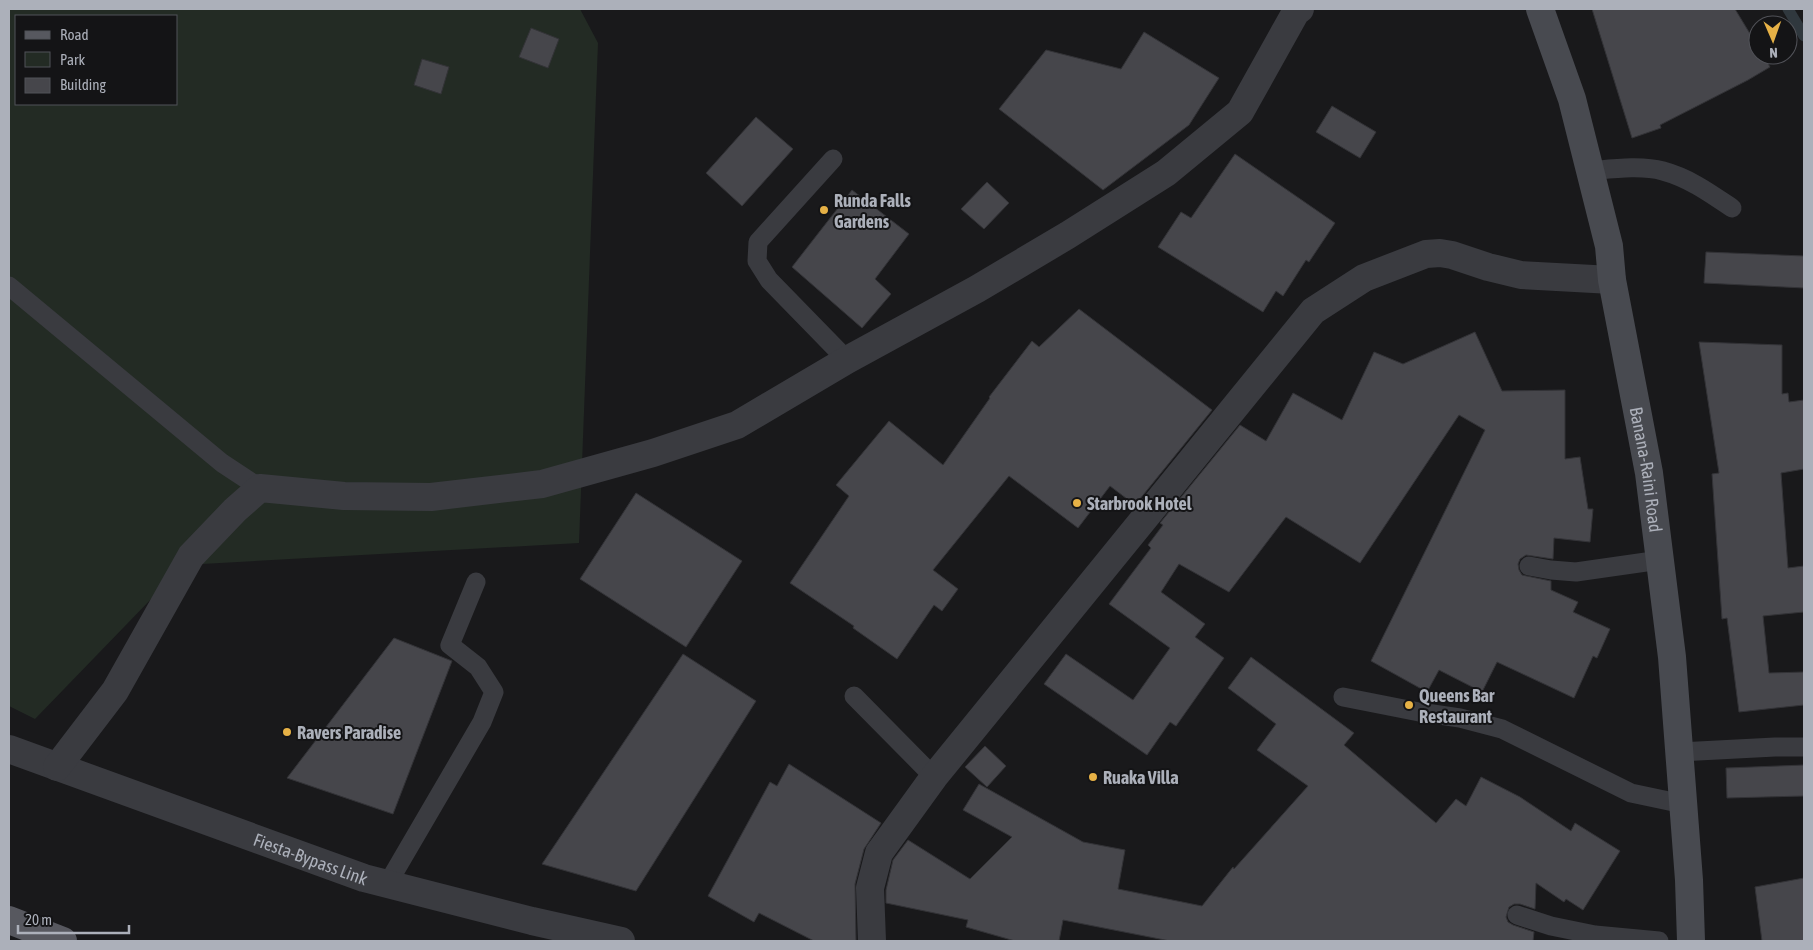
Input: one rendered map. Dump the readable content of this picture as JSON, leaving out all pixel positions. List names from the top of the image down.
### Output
{
  "streets": {
    "main road": ["Banana-Raini Road"],
    "street": ["Fiesta-Bypass Link"]
  },
  "places": [
    "Runda Falls Gardens",
    "Starbrook Hotel",
    "Queens Bar Restaurant",
    "Ravers Paradise",
    "Ruaka Villa"
  ],
  "legend": ["Road", "Park", "Building"],
  "scale_bar": "20 m",
  "north": "bottom"
}
